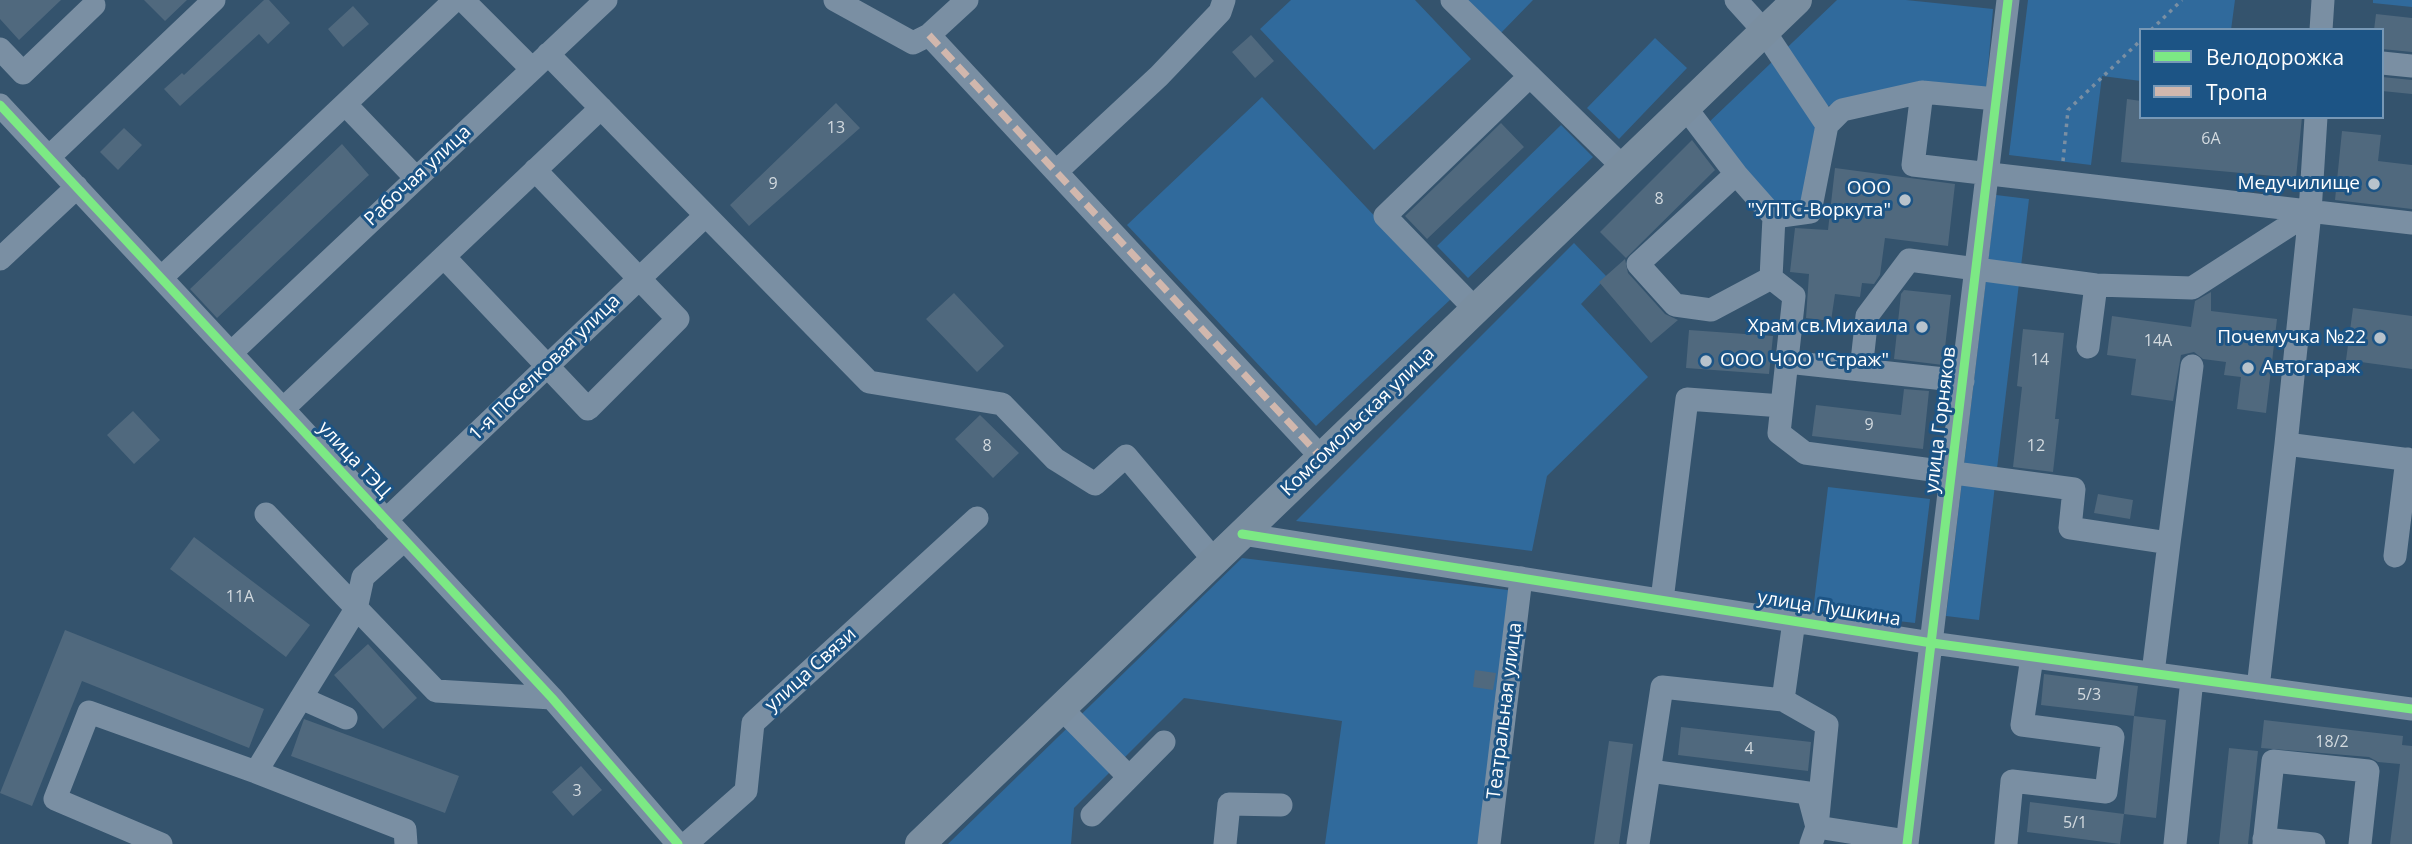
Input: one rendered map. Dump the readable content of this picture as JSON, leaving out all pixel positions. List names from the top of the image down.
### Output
{
  "streets": {
    "main road": ["Комсомольская улица"],
    "street": [
      "Рабочая улица",
      "1-я Поселковая улица",
      "улица Горняков",
      "улица ТЭЦ",
      "улица Пушкина",
      "улица Связи",
      "Театральная улица"
    ]
  },
  "crossings": [
    ["Рабочая улица", "улица ТЭЦ"],
    ["1-я Поселковая улица", "улица ТЭЦ"],
    ["улица Горняков", "улица Пушкина"],
    ["Комсомольская улица", "улица Пушкина"],
    ["улица Пушкина", "Театральная улица"]
  ],
  "places": [
    "Медучилище",
    "ООО \"УПТС-Воркута\"",
    "Храм св.Михаила",
    "Почемучка №22",
    "ООО ЧОО \"Страж\"",
    "Автогараж"
  ],
  "house_numbers": [
    "13",
    "6А",
    "9",
    "8",
    "14А",
    "14",
    "9",
    "8",
    "12",
    "11А",
    "5/3",
    "18/2",
    "4",
    "3",
    "5/1"
  ],
  "legend": ["Велодорожка", "Тропа"]
}
